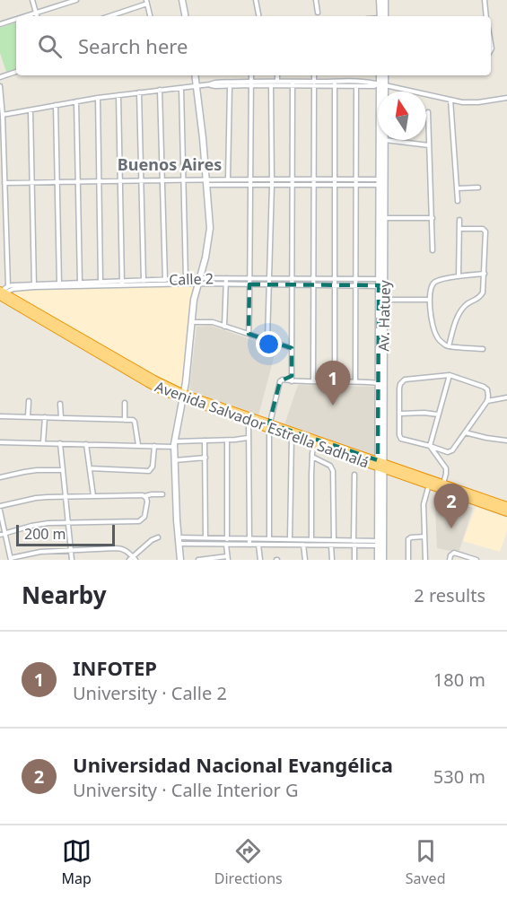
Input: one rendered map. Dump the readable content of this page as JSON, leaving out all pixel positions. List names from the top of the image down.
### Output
{
  "streets": {
    "highway": ["Avenida Salvador Estrella Sadhalá"],
    "main road": ["Av. Hatuey"],
    "street": ["Calle 2"]
  },
  "crossings": [
    ["Calle 2", "Av. Hatuey"],
    ["Calle 2", "Avenida Salvador Estrella Sadhalá"],
    ["Av. Hatuey", "Avenida Salvador Estrella Sadhalá"]
  ],
  "districts": ["Buenos Aires"],
  "scale_bar": "200 m",
  "north": "top",
  "page": {
    "search": "Search here",
    "pins": ["1", "2"],
    "scale": "200 m",
    "heading": ["Nearby", "2 results"],
    "list": [
      {
        "mark": "1",
        "name": "INFOTEP",
        "note": "University · Calle 2",
        "value": "180 m"
      },
      {
        "mark": "2",
        "name": "Universidad Nacional Evangélica",
        "note": "University · Calle Interior G",
        "value": "530 m"
      }
    ],
    "nav": ["Map", "Directions", "Saved"]
  }
}
